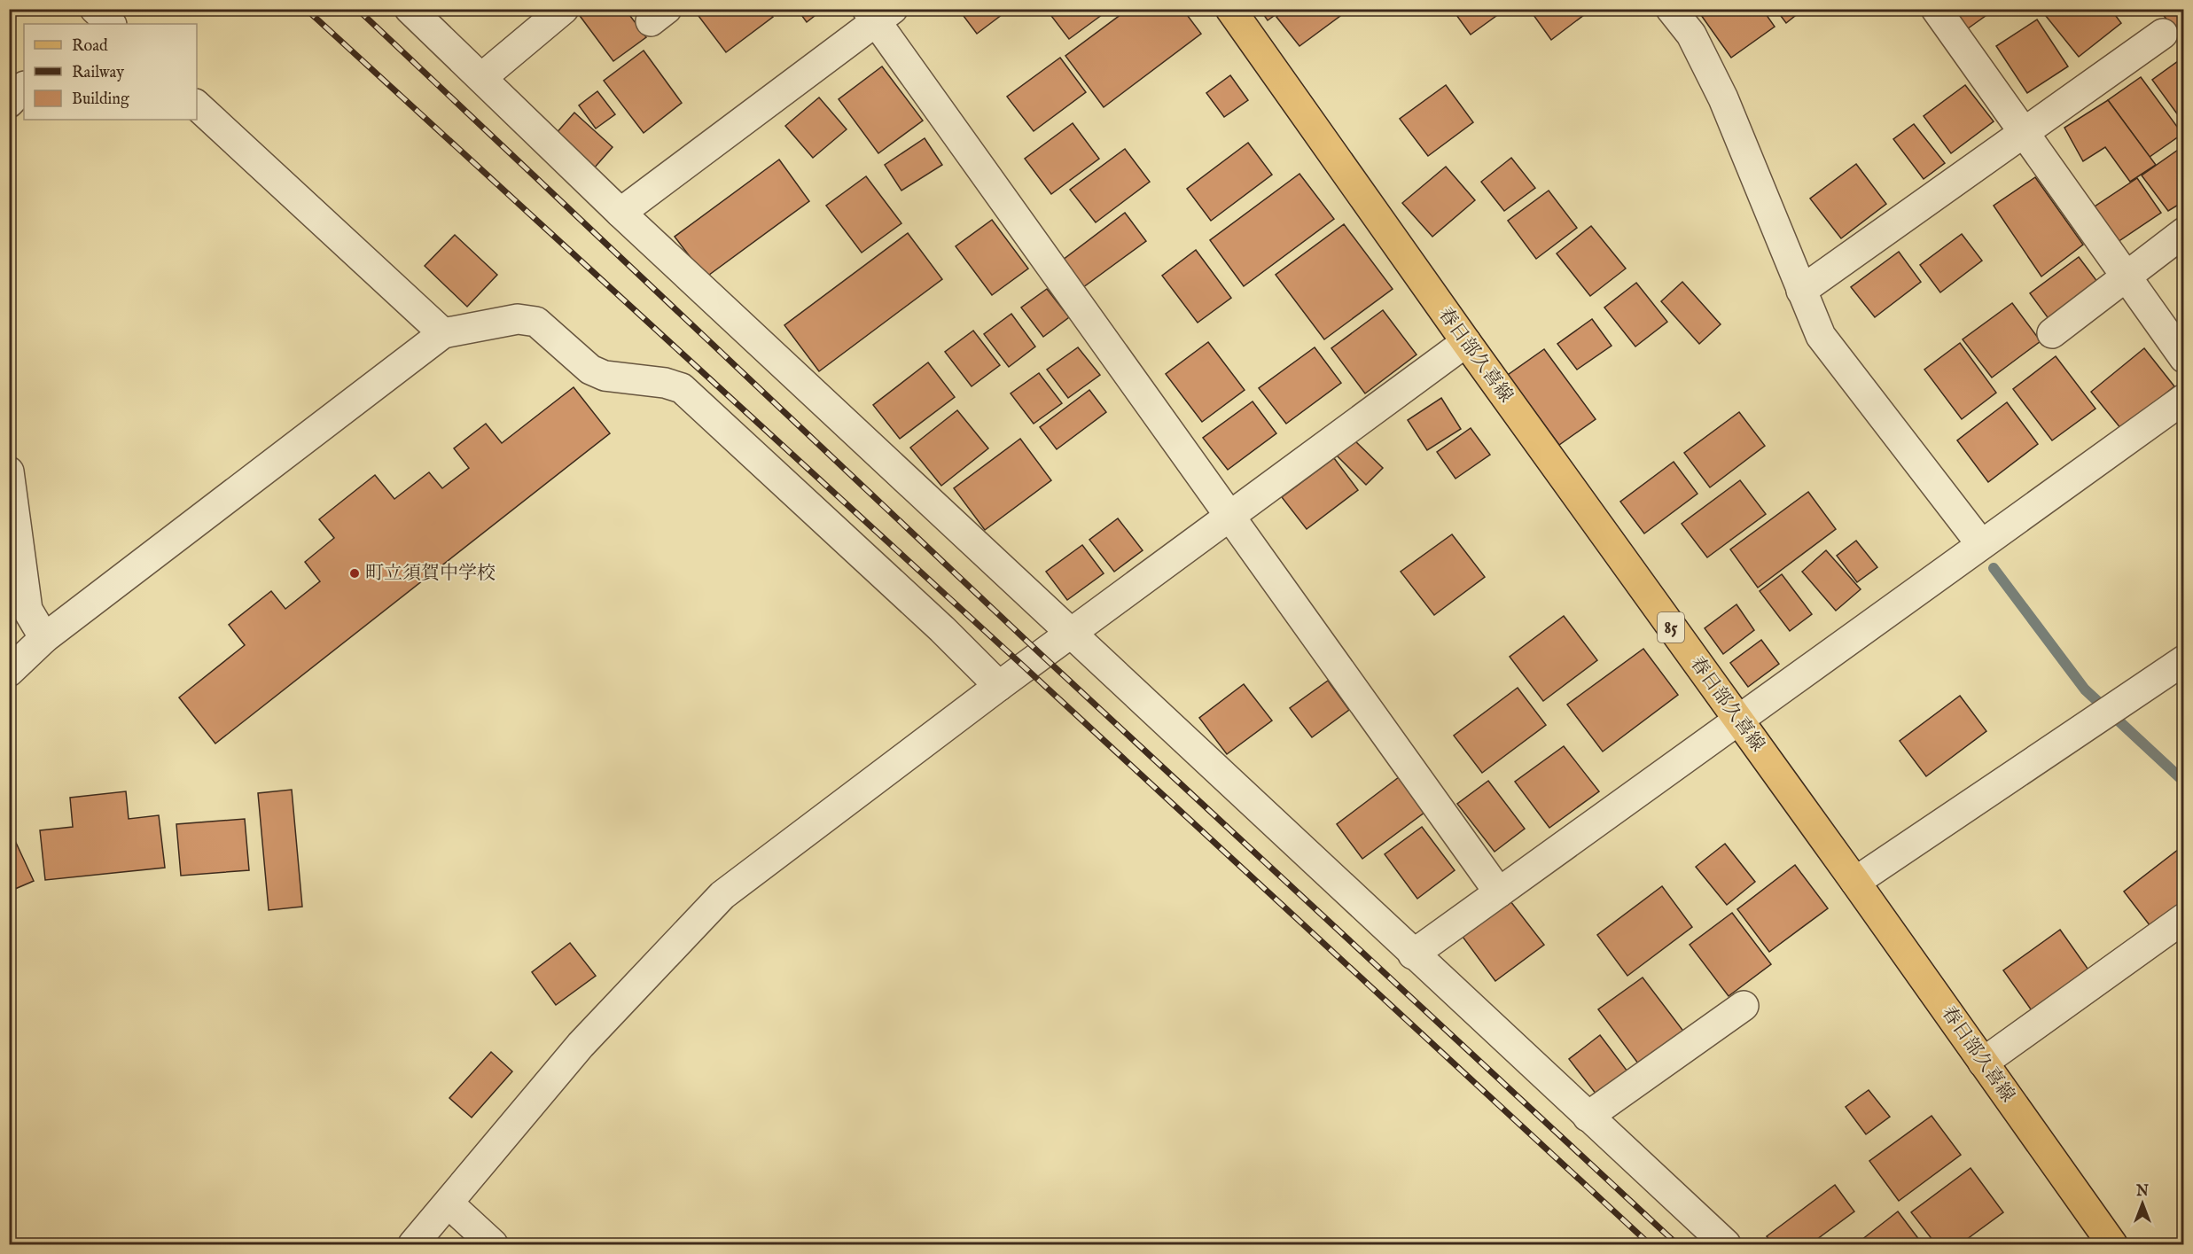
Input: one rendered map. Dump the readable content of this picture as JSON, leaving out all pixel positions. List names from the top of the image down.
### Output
{
  "streets": {
    "main road": ["春日部久喜線", "85"]
  },
  "places": ["町立須賀中学校"],
  "legend": ["Road", "Railway", "Building"],
  "north": "top"
}
